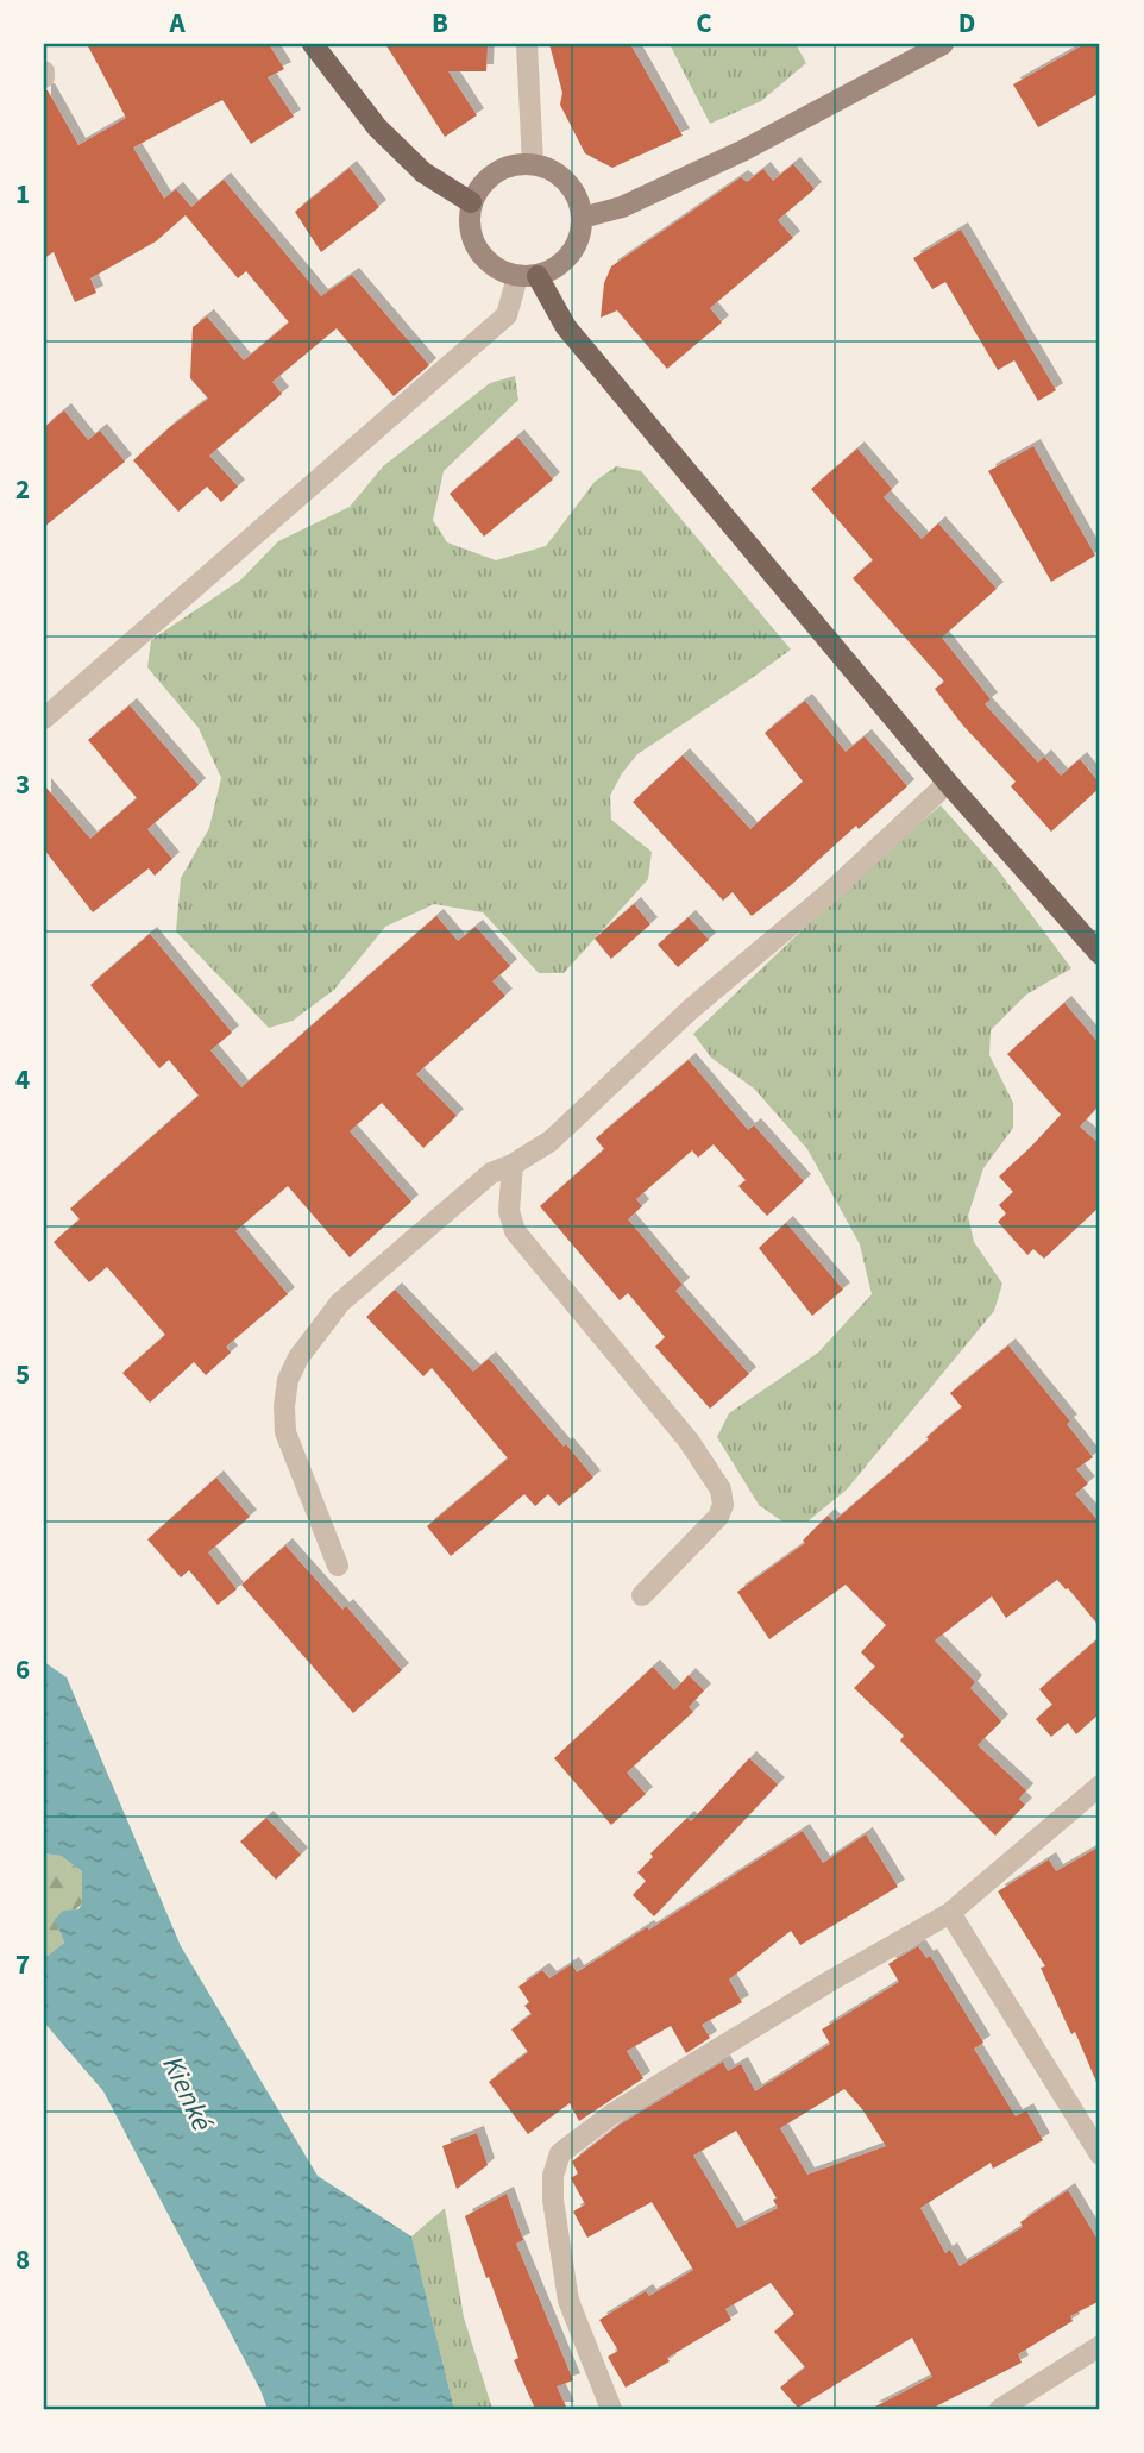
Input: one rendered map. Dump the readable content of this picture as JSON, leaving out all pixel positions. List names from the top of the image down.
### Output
{
  "water": ["Kienké"],
  "grid": {
    "columns": [
      "A",
      "B",
      "C",
      "D"
    ],
    "rows": [
      "1",
      "2",
      "3",
      "4",
      "5",
      "6",
      "7",
      "8"
    ]
  }
}
